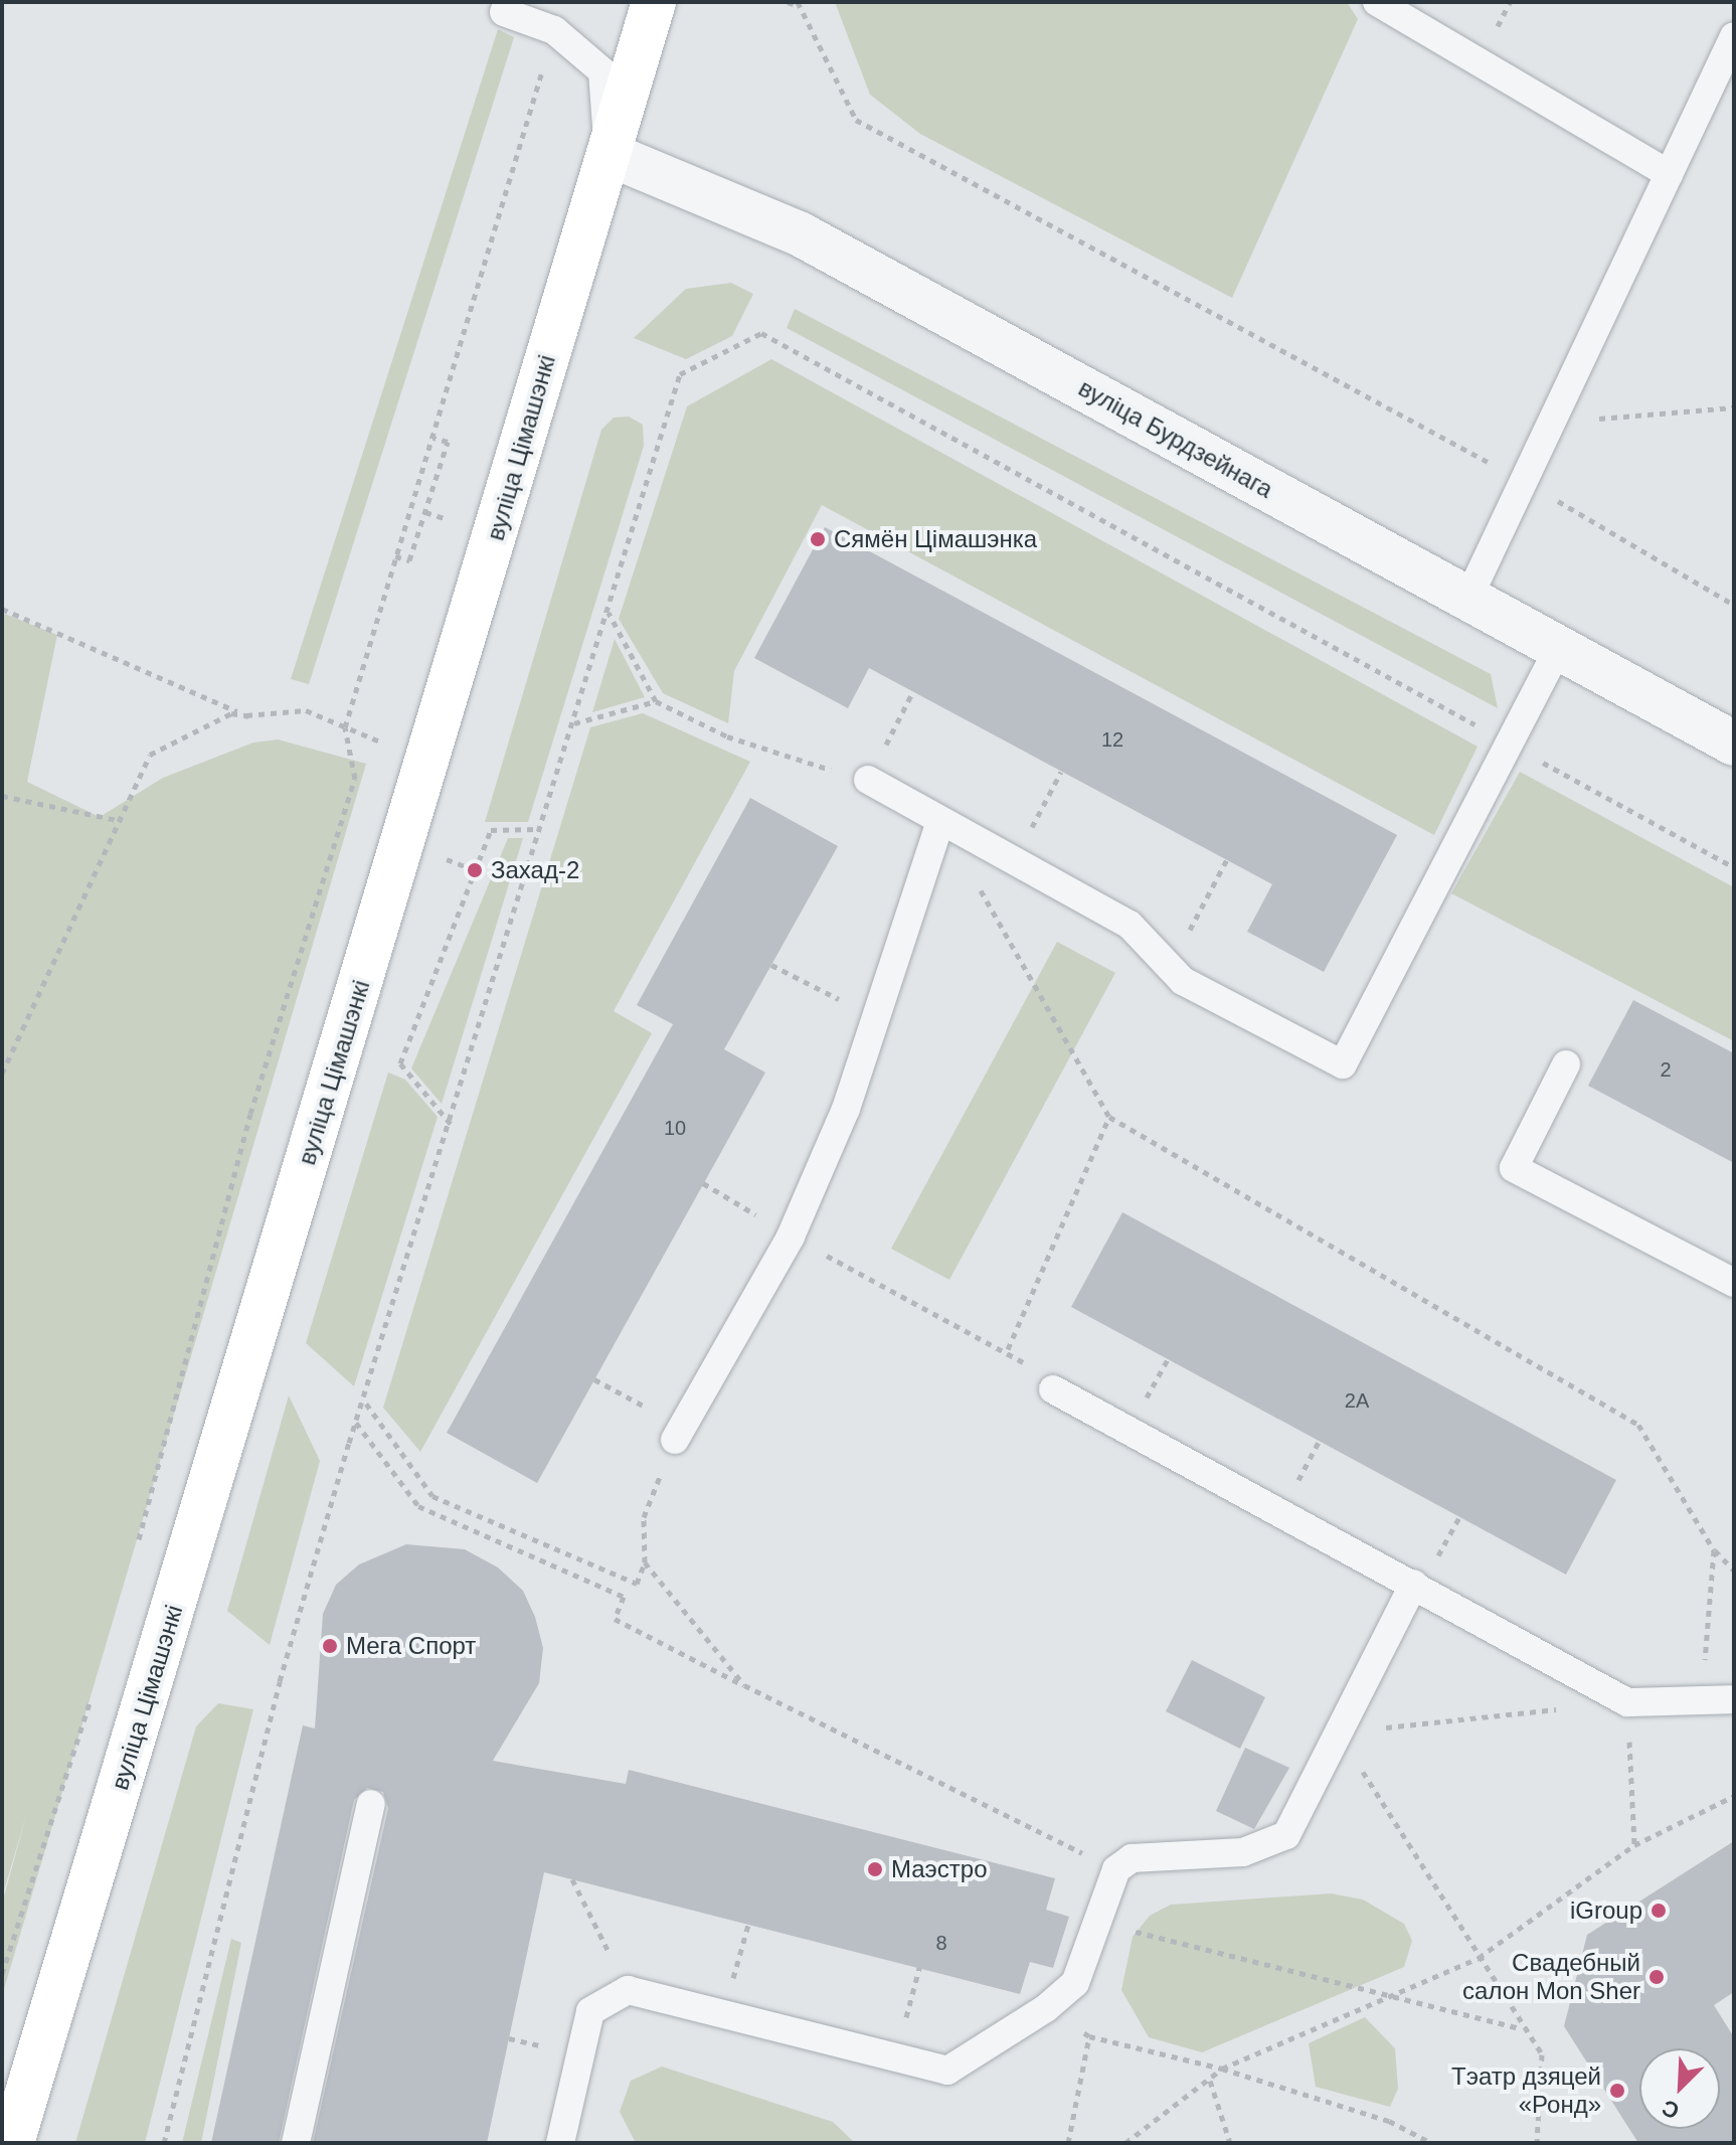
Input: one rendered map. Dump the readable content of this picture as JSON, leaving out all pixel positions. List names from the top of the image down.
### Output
{
  "streets": {
    "main road": ["вуліца Цімашэнкі"],
    "street": ["вуліца Бурдзейнага"]
  },
  "crossings": [
    ["вуліца Бурдзейнага", "вуліца Цімашэнкі"]
  ],
  "places": [
    "Сямён Цімашэнка",
    "Захад-2",
    "Мега Спорт",
    "Маэстро",
    "iGroup",
    "Свадебный салон Mon Sher",
    "Тэатр дзяцей «Ронд»"
  ],
  "house_numbers": [
    "12",
    "2",
    "10",
    "2А",
    "8"
  ],
  "north": "bottom left"
}
